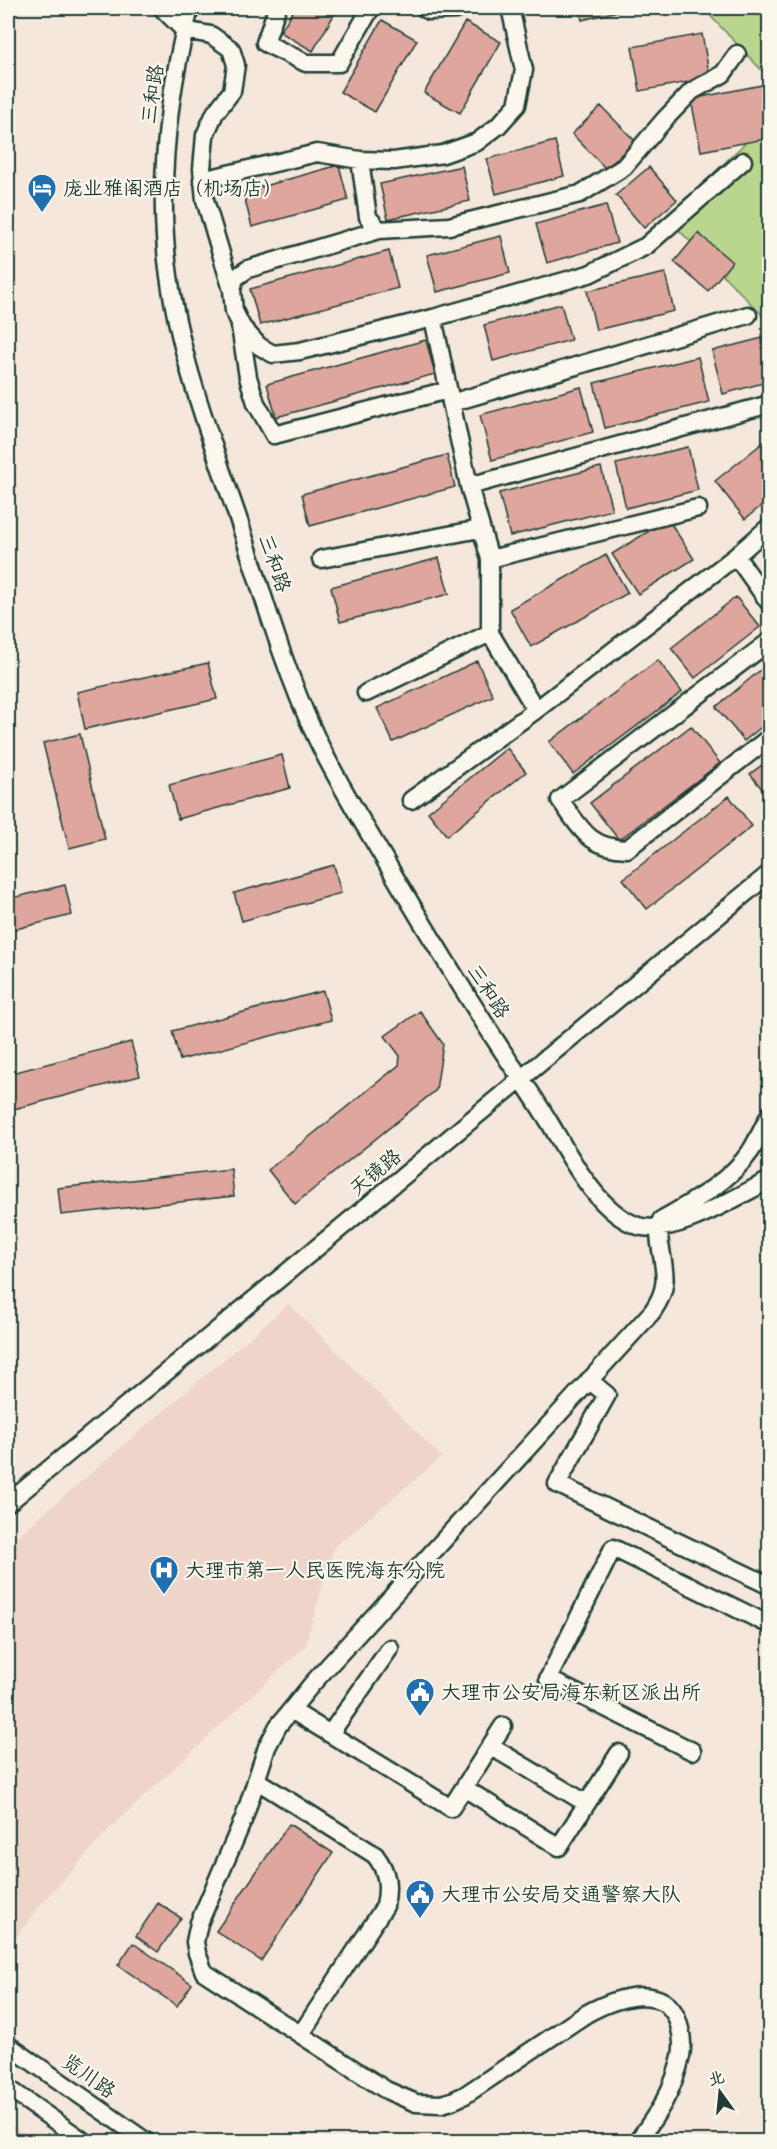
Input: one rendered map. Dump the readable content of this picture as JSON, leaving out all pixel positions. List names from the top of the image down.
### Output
{
  "streets": {
    "street": ["三和路", "天镜路", "览川路"]
  },
  "crossings": [
    ["三和路", "天镜路"]
  ],
  "places": {
    "hotel": ["庞业雅阁酒店（机场店）"],
    "hospital": ["大理市第一人民医院海东分院"],
    "public building": ["大理市公安局海东新区派出所", "大理市公安局交通警察大队"]
  },
  "north": "top"
}
